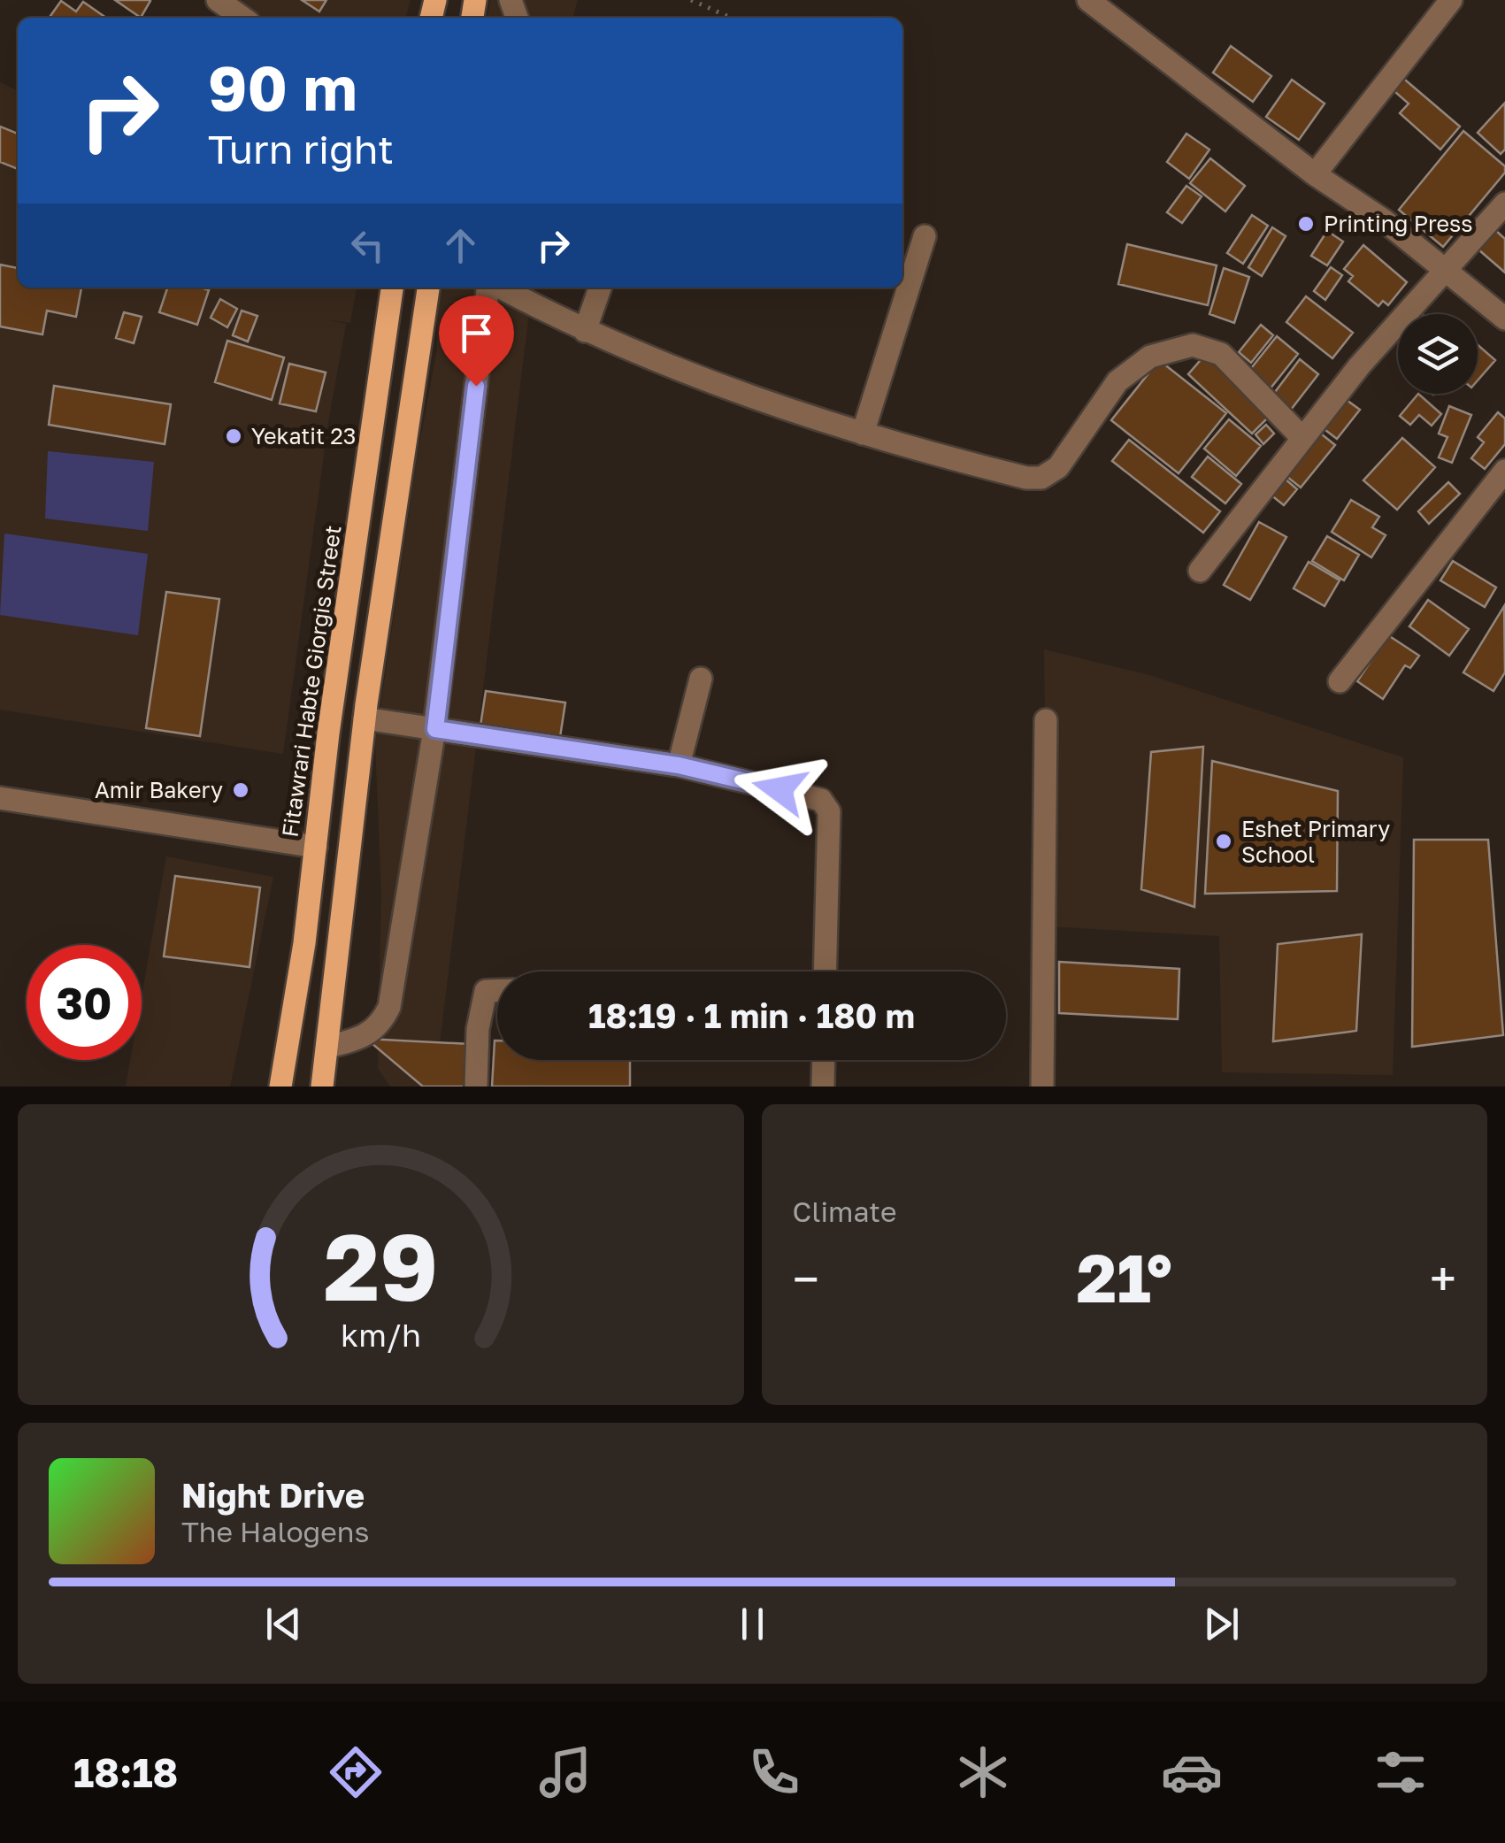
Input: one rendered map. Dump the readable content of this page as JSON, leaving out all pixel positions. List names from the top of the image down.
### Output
{
  "streets": {
    "main road": ["Fitawrari Habte Giorgis Street"]
  },
  "places": [
    "Printing Press",
    "Yekatit 23",
    "Amir Bakery",
    "Eshet Primary School"
  ],
  "page": {
    "turn": ["90 m", "Turn right"],
    "limit": "30",
    "trip": "18:19 · 1 min · 180 m",
    "tile": "Climate",
    "heat": ["−", "21°", "+"],
    "song": ["Night Drive", "The Halogens"],
    "tabs": "18:18",
    "gauge": ["29", "km/h"]
  }
}
